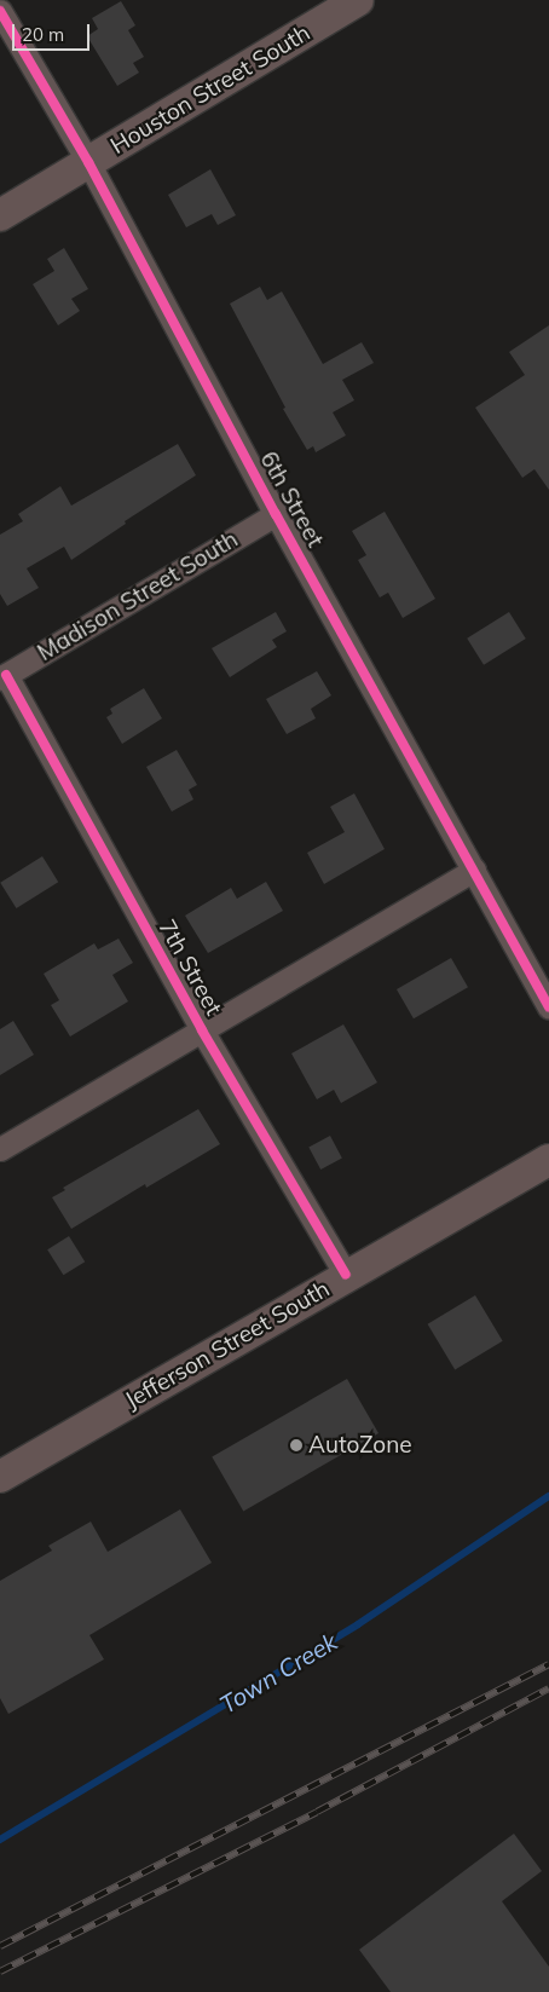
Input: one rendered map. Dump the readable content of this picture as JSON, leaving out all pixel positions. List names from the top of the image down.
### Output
{
  "streets": {
    "main road": ["Houston Street South", "Jefferson Street South"],
    "street": ["6th Street", "Madison Street South", "7th Street"]
  },
  "crossings": [
    ["Houston Street South", "6th Street"],
    ["6th Street", "Madison Street South"],
    ["Madison Street South", "7th Street"],
    ["7th Street", "Jefferson Street South"]
  ],
  "water": ["Town Creek"],
  "places": ["AutoZone"],
  "scale_bar": "20 m"
}
